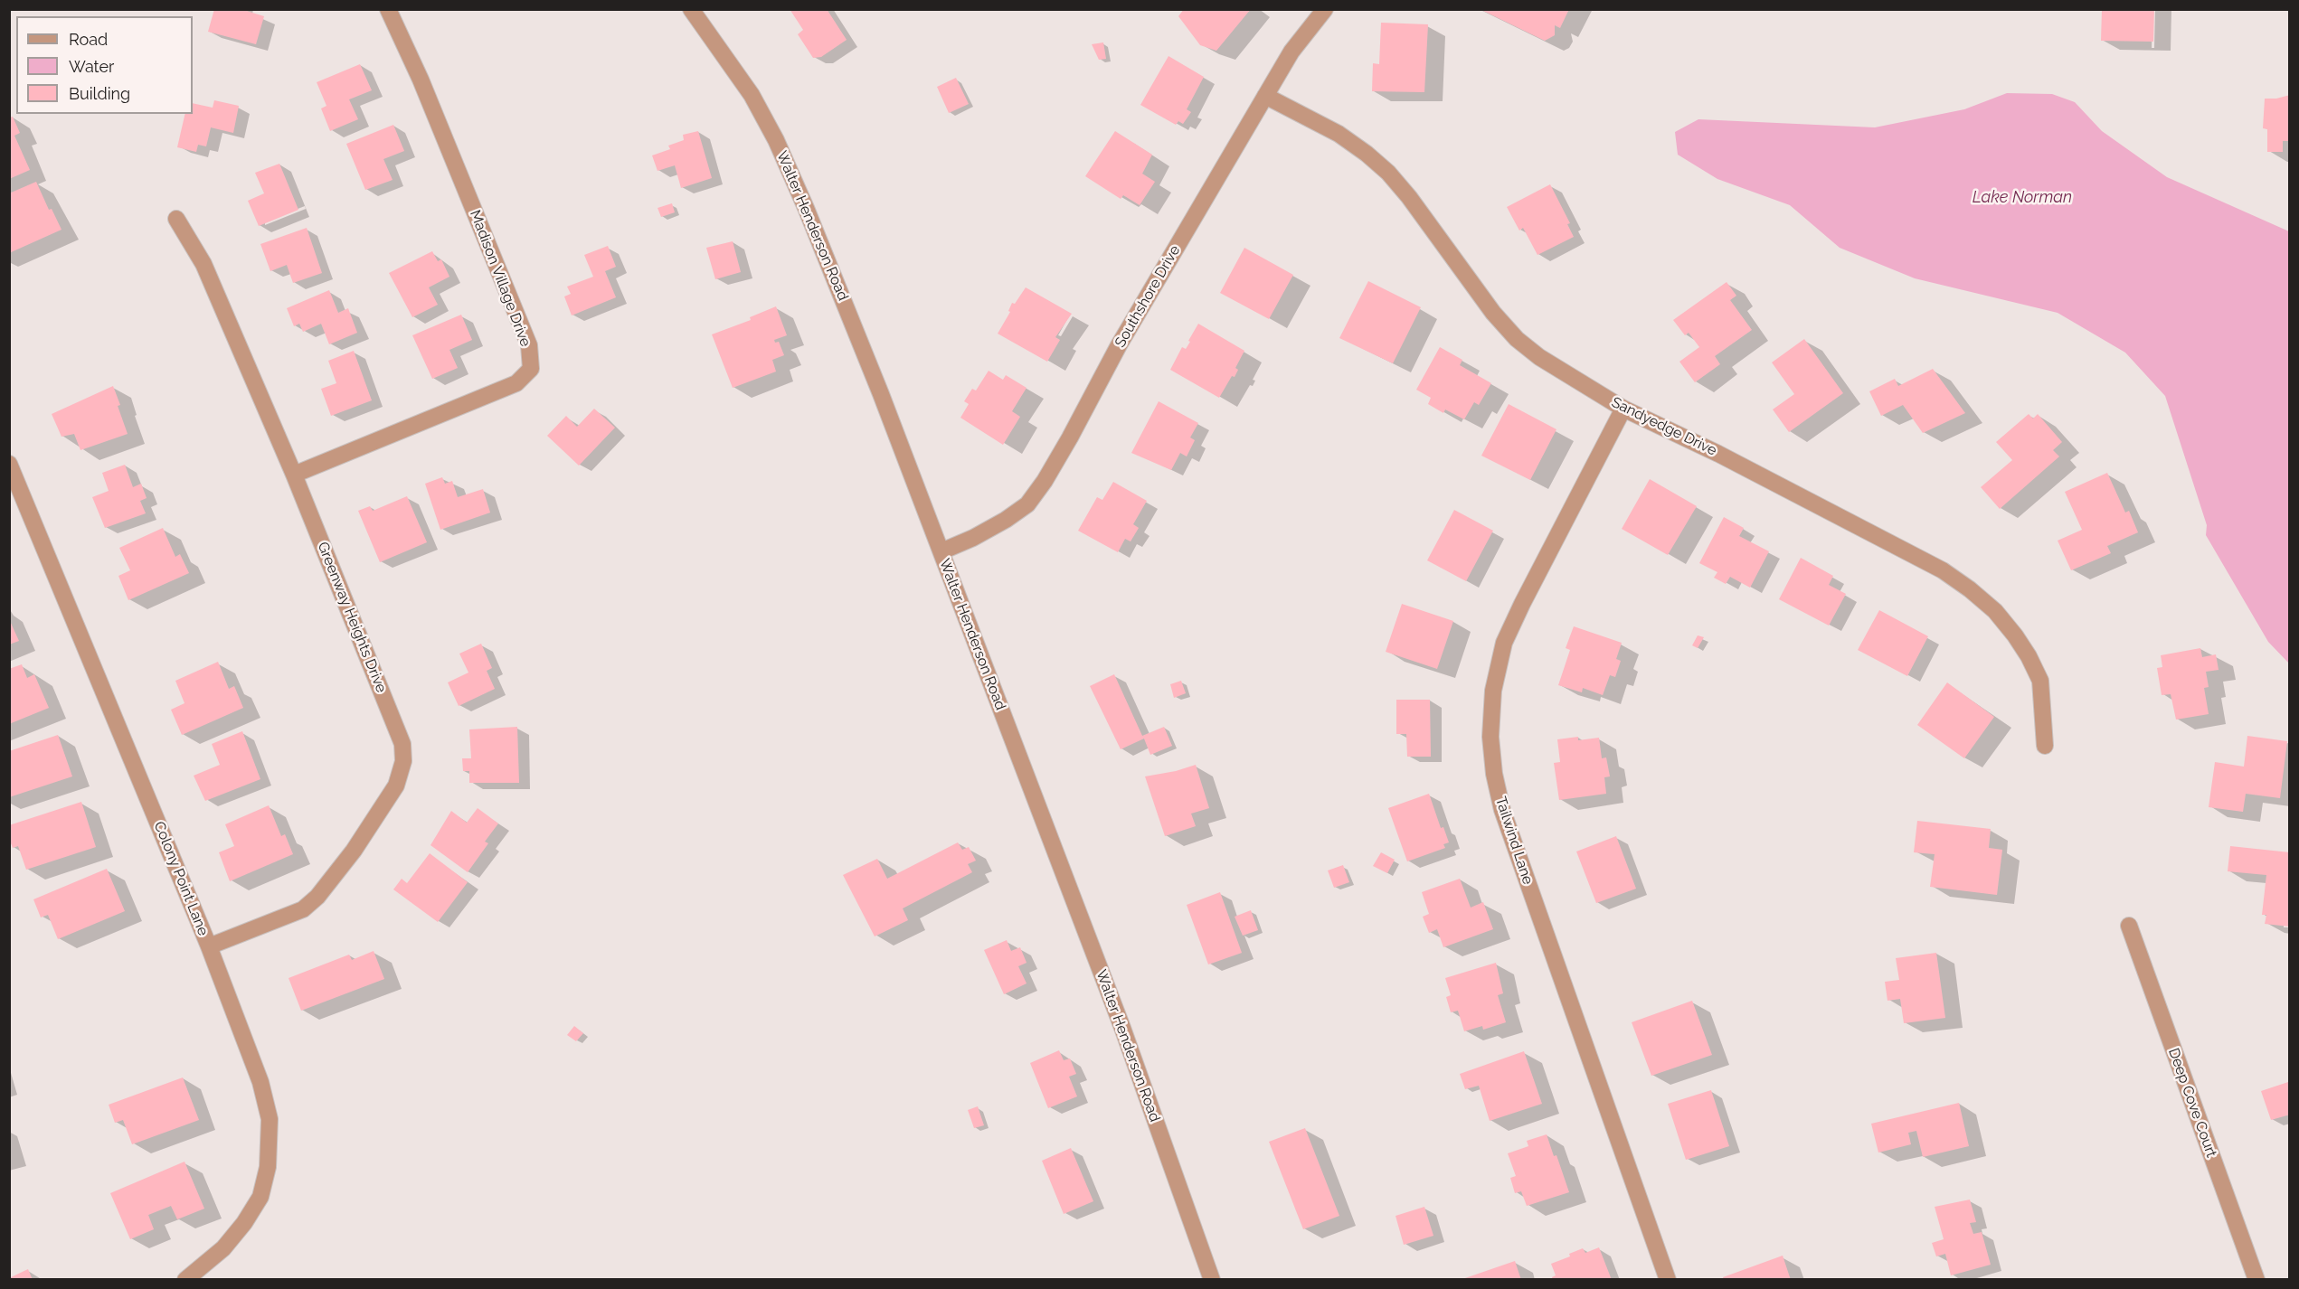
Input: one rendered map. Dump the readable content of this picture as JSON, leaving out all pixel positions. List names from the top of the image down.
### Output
{
  "streets": {
    "street": [
      "Walter Henderson Road",
      "Madison Village Drive",
      "Southshore Drive",
      "Sandyedge Drive",
      "Greenway Heights Drive",
      "Tailwind Lane",
      "Colony Point Lane",
      "Deep Cove Court"
    ]
  },
  "crossings": [
    ["Walter Henderson Road", "Southshore Drive"],
    ["Madison Village Drive", "Greenway Heights Drive"],
    ["Southshore Drive", "Sandyedge Drive"],
    ["Sandyedge Drive", "Tailwind Lane"],
    ["Greenway Heights Drive", "Colony Point Lane"]
  ],
  "water": ["Lake Norman"],
  "legend": ["Road", "Water", "Building"]
}
